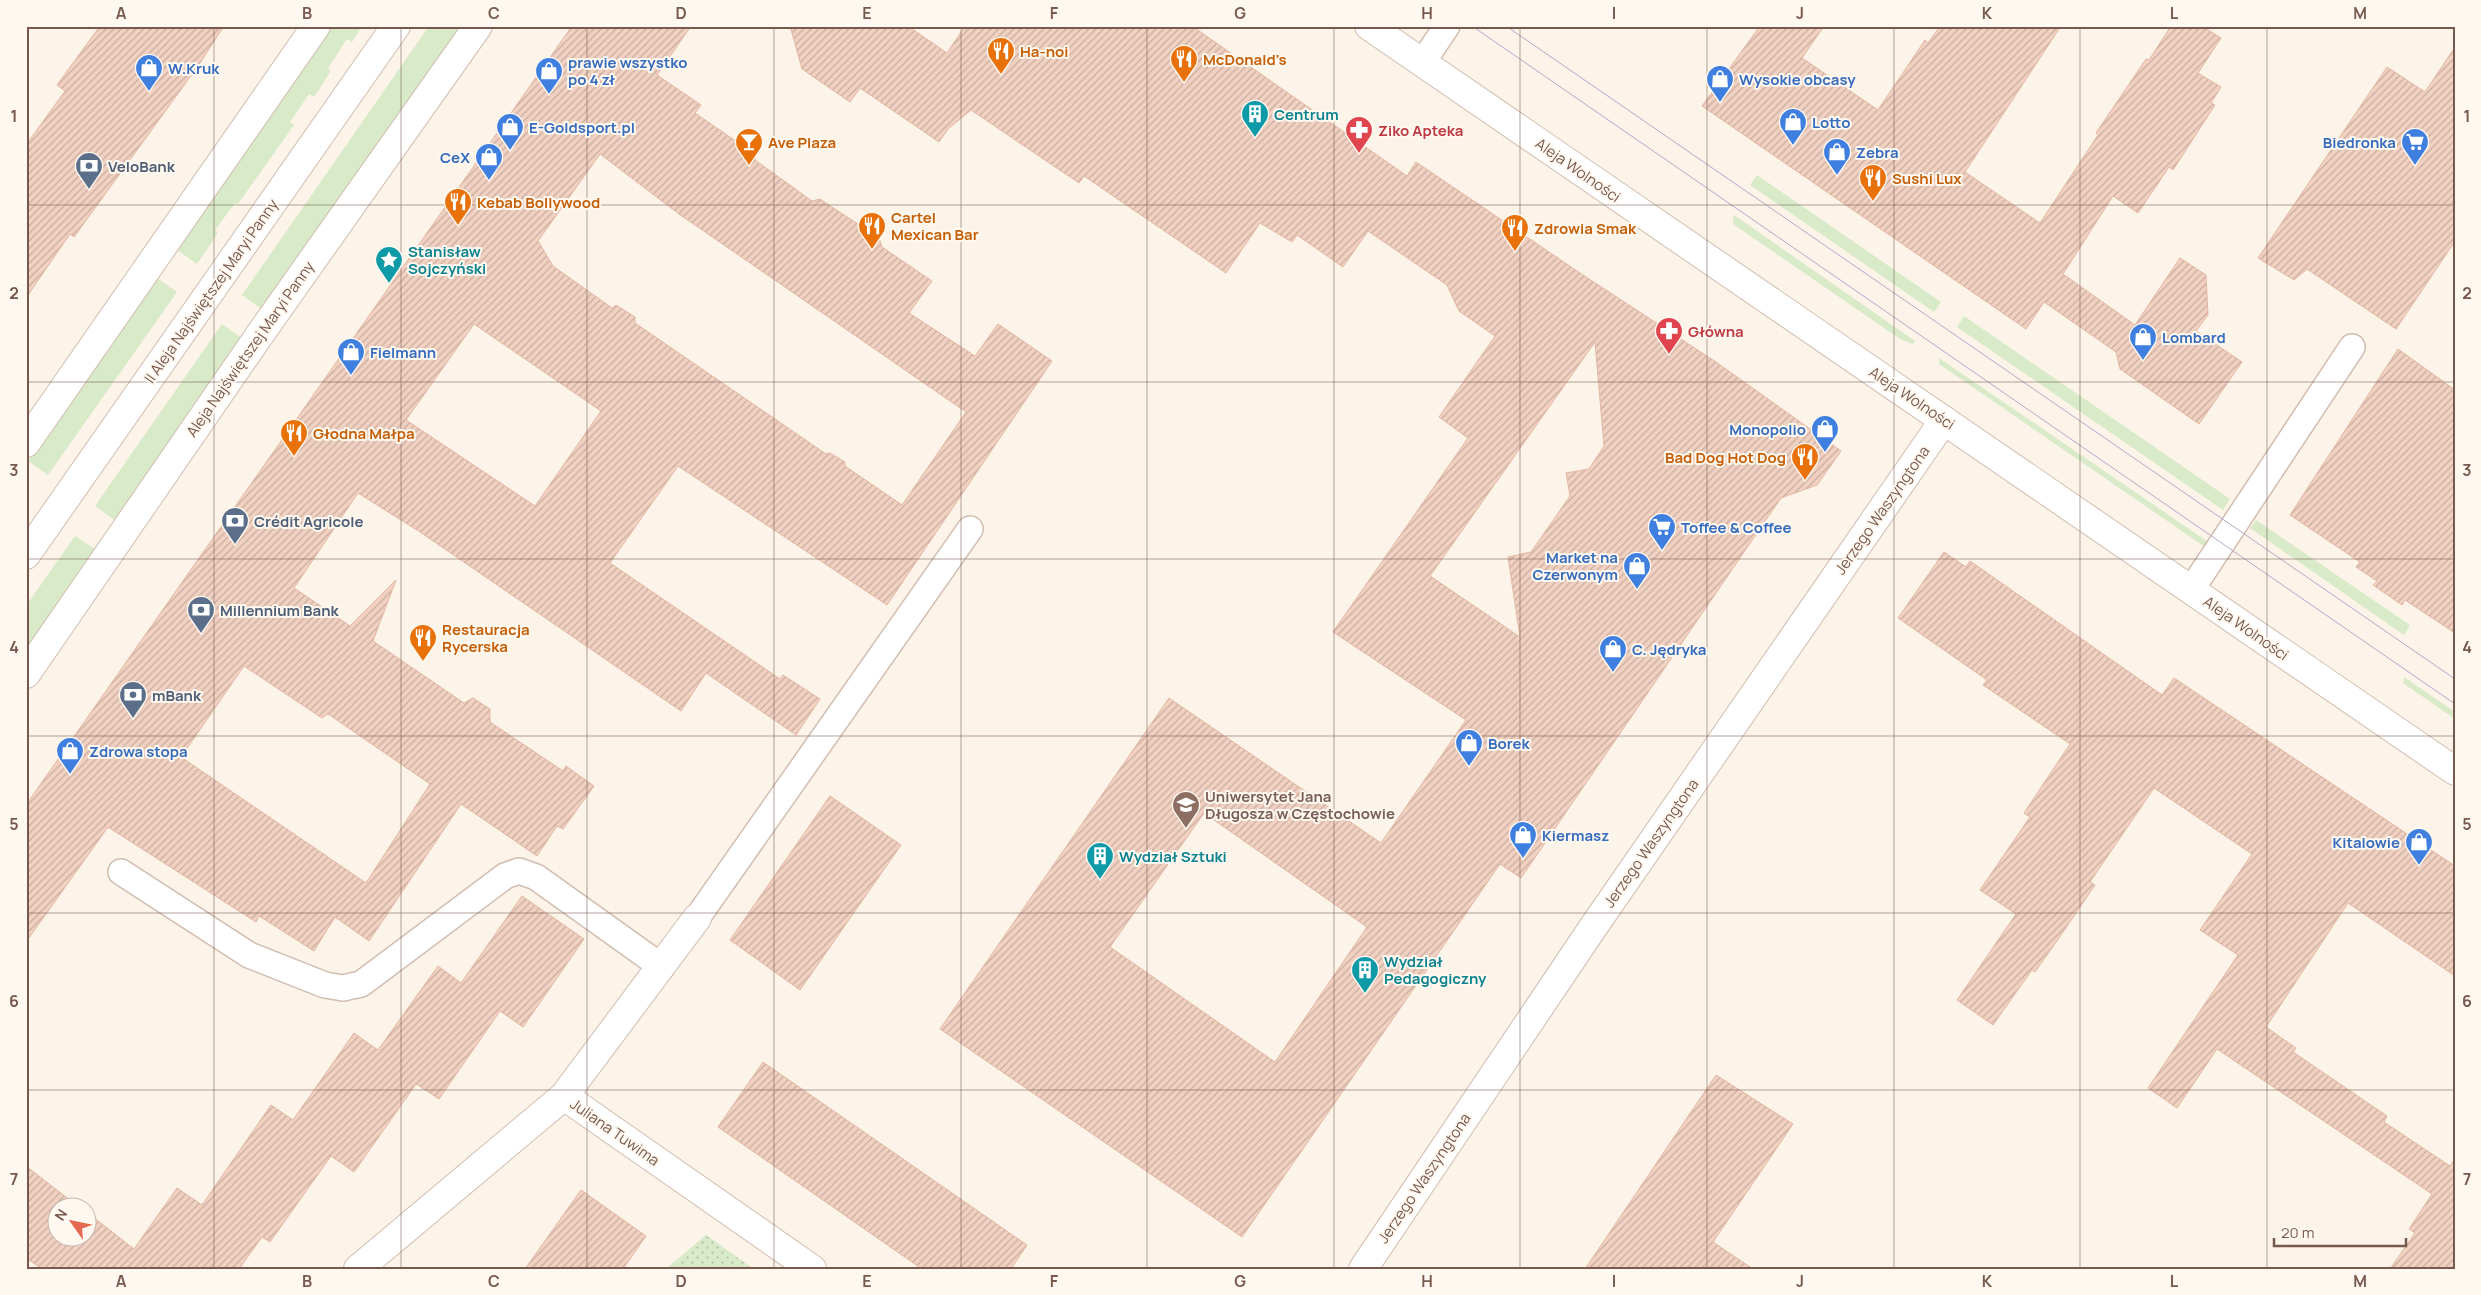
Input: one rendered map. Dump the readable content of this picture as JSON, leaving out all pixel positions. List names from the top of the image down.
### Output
{
  "streets": {
    "street": [
      "Aleja Wolności",
      "II Aleja Najświętszej Maryi Panny",
      "Aleja Najświętszej Maryi Panny",
      "Jerzego Waszyngtona",
      "Juliana Tuwima"
    ]
  },
  "crossings": [
    ["Aleja Wolności", "Jerzego Waszyngtona"]
  ],
  "places": {
    "restaurant": [
      "Ha-noi",
      "McDonald's",
      "Sushi Lux",
      "Kebab Bollywood",
      "Cartel Mexican Bar",
      "Zdrowia Smak",
      "Głodna Małpa",
      "Bad Dog Hot Dog",
      "Restauracja Rycerska"
    ],
    "shop": [
      "W.Kruk",
      "prawie wszystko po 4 zł",
      "Wysokie obcasy",
      "Lotto",
      "E-Goldsport.pl",
      "Zebra",
      "CeX",
      "Lombard",
      "Fielmann",
      "Monopolio",
      "Market na Czerwonym",
      "C. Jędryka",
      "Borek",
      "Zdrowa stopa",
      "Kiermasz",
      "Kitalowie"
    ],
    "building": ["Centrum", "Wydział Sztuki", "Wydział Pedagogiczny"],
    "pharmacy": ["Ziko Apteka", "Główna"],
    "bar": ["Ave Plaza"],
    "supermarket": ["Biedronka", "Toffee & Coffee"],
    "bank": [
      "VeloBank",
      "Crédit Agricole",
      "Millennium Bank",
      "mBank"
    ],
    "place": ["Stanisław Sojczyński"],
    "school or university": ["Uniwersytet Jana Długosza w Częstochowie"]
  },
  "scale_bar": "20 m",
  "north": "top left",
  "grid": {
    "columns": [
      "A",
      "B",
      "C",
      "D",
      "E",
      "F",
      "G",
      "H",
      "I",
      "J",
      "K",
      "L",
      "M"
    ],
    "rows": [
      "1",
      "2",
      "3",
      "4",
      "5",
      "6",
      "7"
    ]
  }
}
